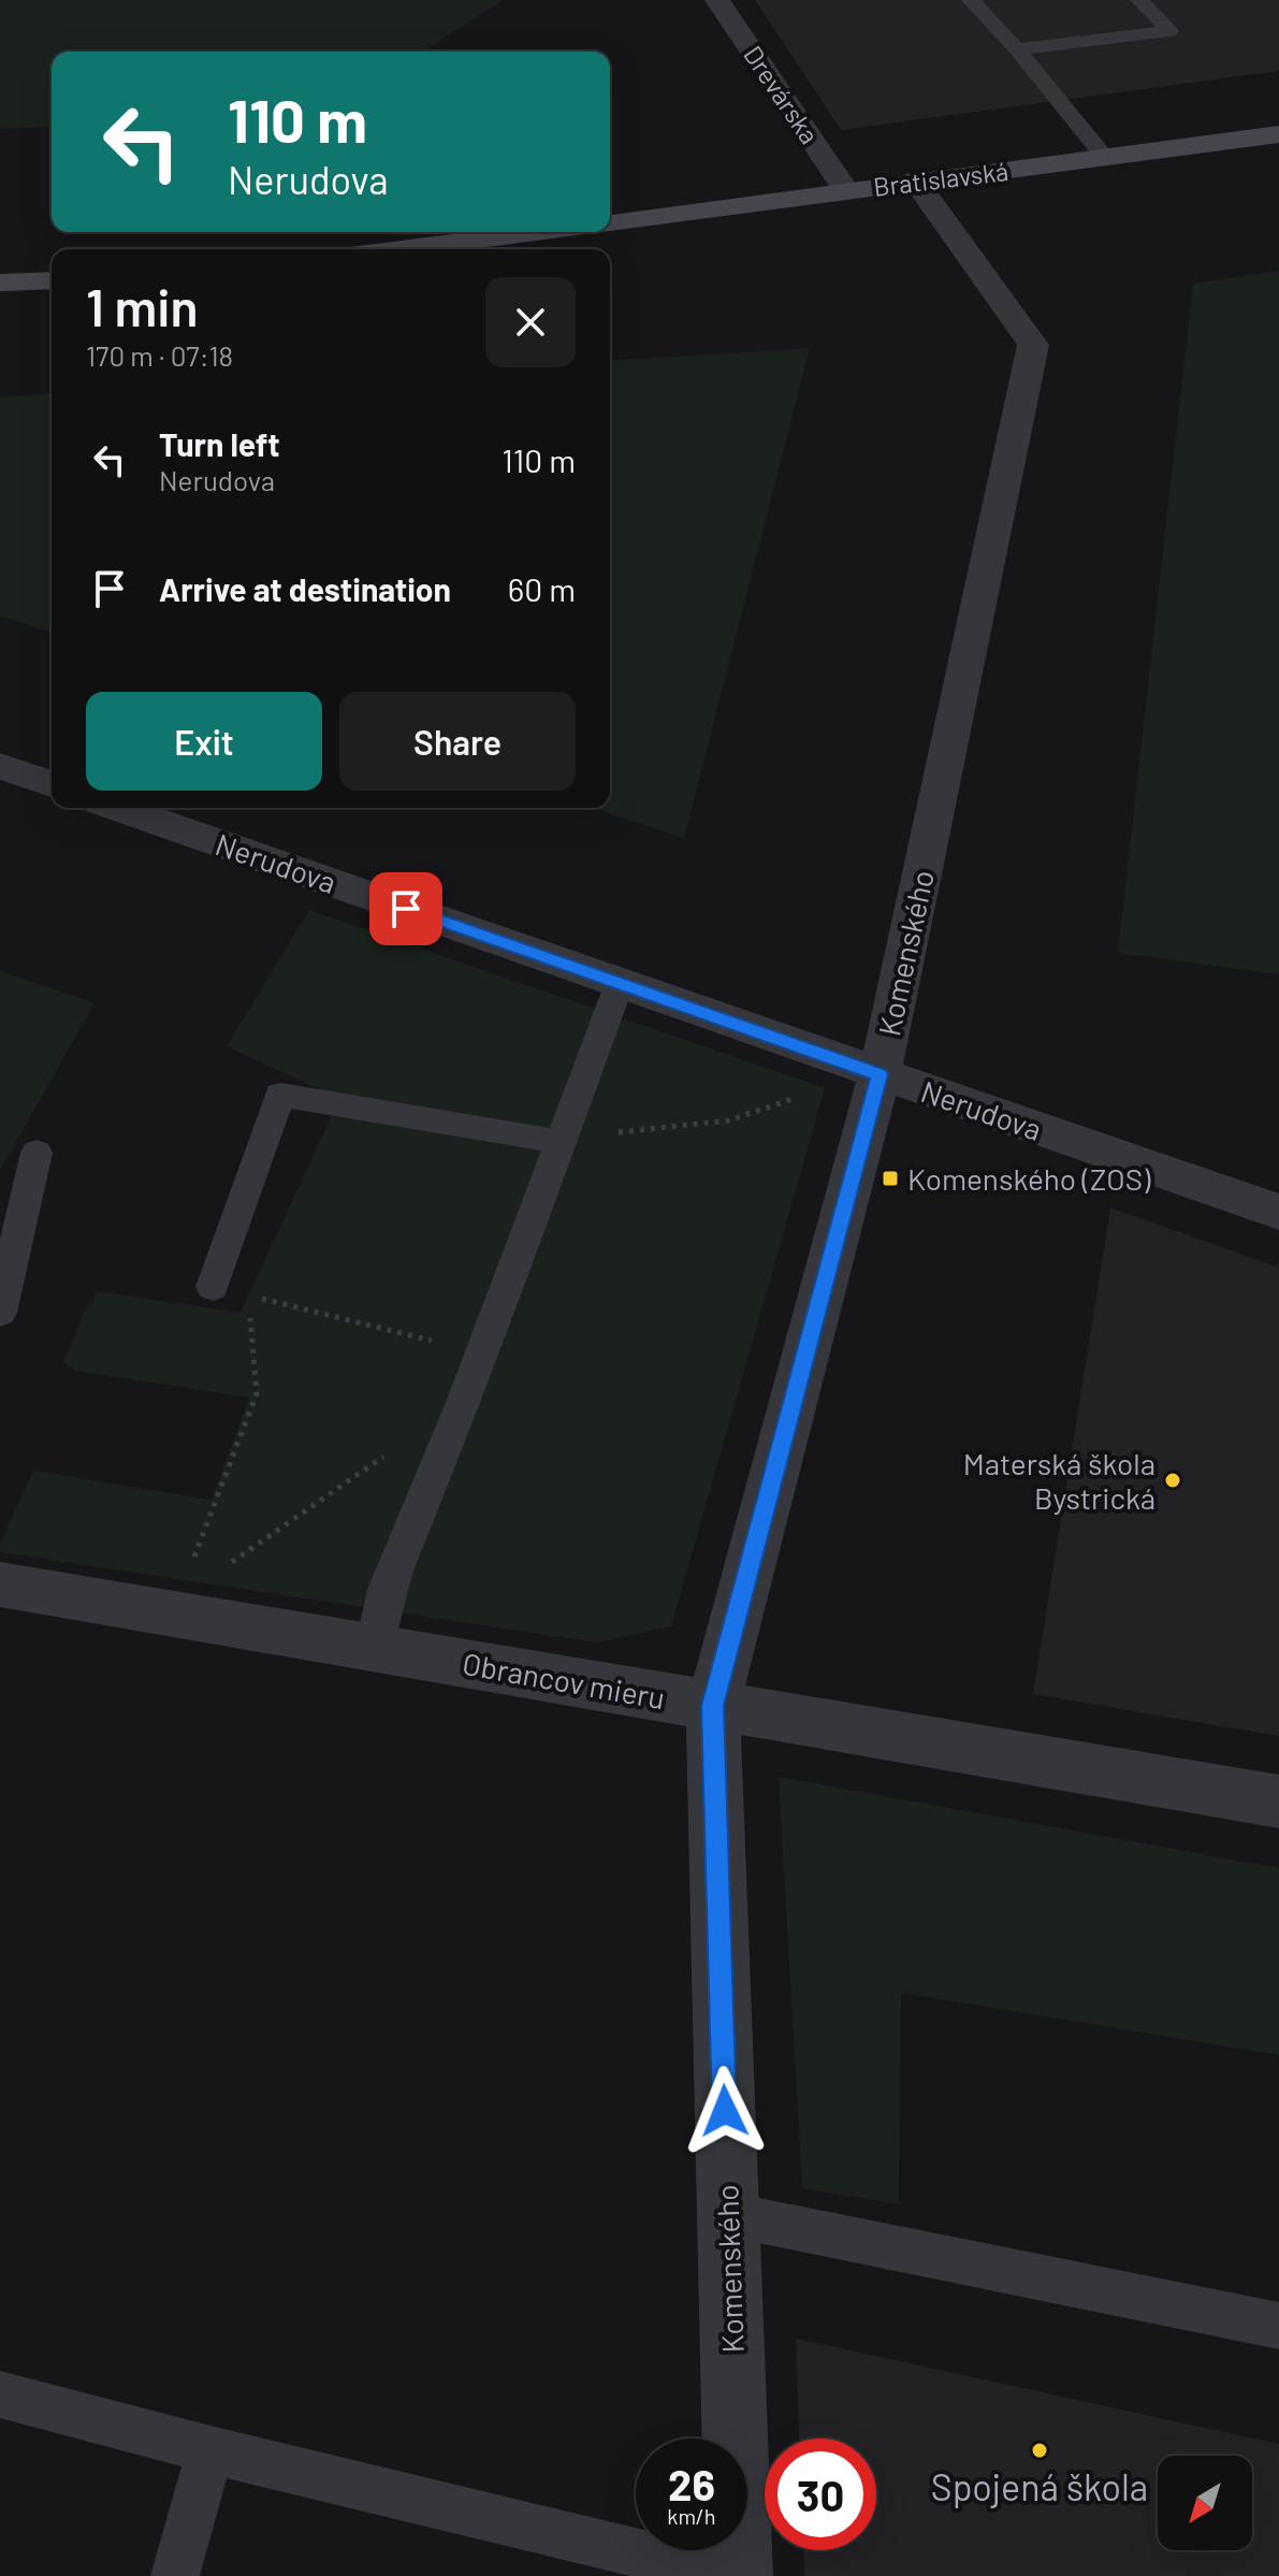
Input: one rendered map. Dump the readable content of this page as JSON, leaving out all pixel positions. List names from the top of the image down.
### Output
{
  "streets": {
    "main road": ["Bratislavská"],
    "street": [
      "Drevárska",
      "Nerudova",
      "Komenského",
      "Obrancov mieru"
    ]
  },
  "crossings": [
    ["Drevárska", "Bratislavská"],
    ["Bratislavská", "Komenského"],
    ["Nerudova", "Komenského"],
    ["Komenského", "Obrancov mieru"]
  ],
  "places": {
    "transit": ["Komenského (ZOS)"],
    "other": ["Materská škola Bystrická", "Spojená škola"]
  },
  "north": "bottom left",
  "page": {
    "turn": ["110 m", "Nerudova"],
    "heading": ["1 min", "170 m · 07:18"],
    "list": [
      {
        "name": "Turn left",
        "note": "Nerudova",
        "value": "110 m"
      },
      {
        "name": "Arrive at destination",
        "value": "60 m"
      }
    ],
    "buttons": ["Exit", "Share"],
    "speed": "26 km/h",
    "limit": "30"
  }
}
